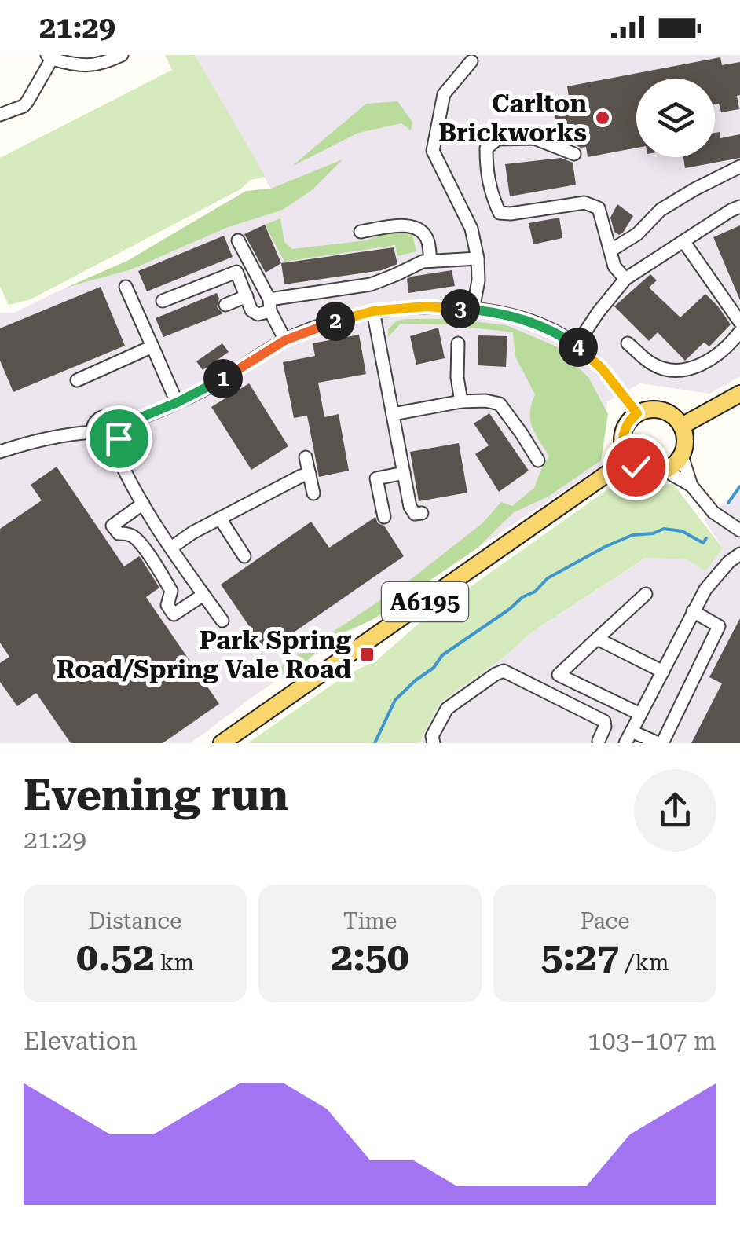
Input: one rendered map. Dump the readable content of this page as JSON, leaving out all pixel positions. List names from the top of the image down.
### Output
{
  "streets": {
    "main road": ["A6195"]
  },
  "places": {
    "other": ["Carlton Brickworks"],
    "transit": ["Park Spring Road/Spring Vale Road"]
  },
  "page": {
    "status": "21:29",
    "pins": [
      "3",
      "2",
      "4",
      "1"
    ],
    "heading": ["Evening run", "21:29"],
    "stats": [
      ["Distance", "0.52 km"],
      ["Time", "2:50"],
      ["Pace", "5:27 /km"]
    ],
    "chart": ["Elevation", "103–107 m"]
  }
}
